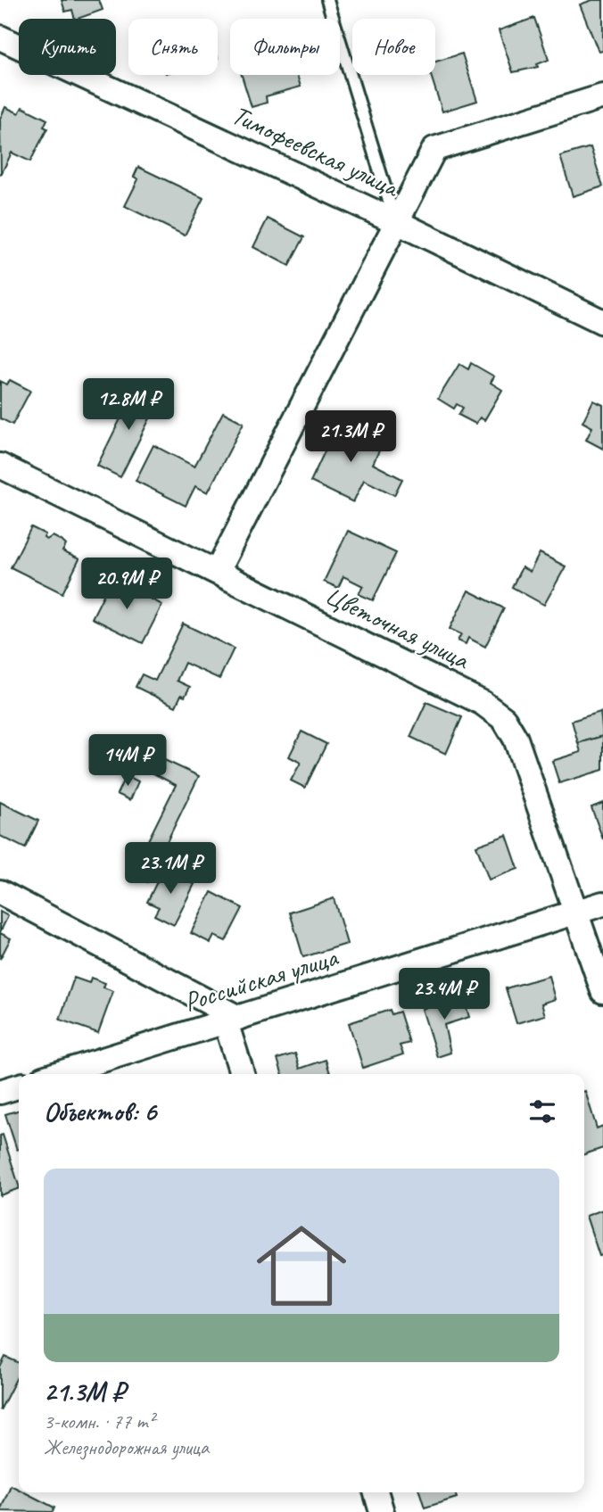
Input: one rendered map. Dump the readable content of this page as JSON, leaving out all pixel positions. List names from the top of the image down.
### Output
{
  "streets": {
    "street": ["Тимофеевская улица", "Цветочная улица", "Российская улица"]
  },
  "crossings": [
    ["Цветочная улица", "Российская улица"]
  ],
  "page": {
    "chip": [
      "Купить",
      "Снять",
      "Фильтры",
      "Новое"
    ],
    "price": [
      "12.8M ₽",
      "21.3M ₽",
      "20.9M ₽",
      "14M ₽",
      "23.1M ₽",
      "23.4M ₽"
    ],
    "heading": "Объектов: 6",
    "list": [
      {
        "name": "21.3M ₽",
        "note": "3-комн. · 77 m² · Железнодорожная улица"
      }
    ]
  }
}
